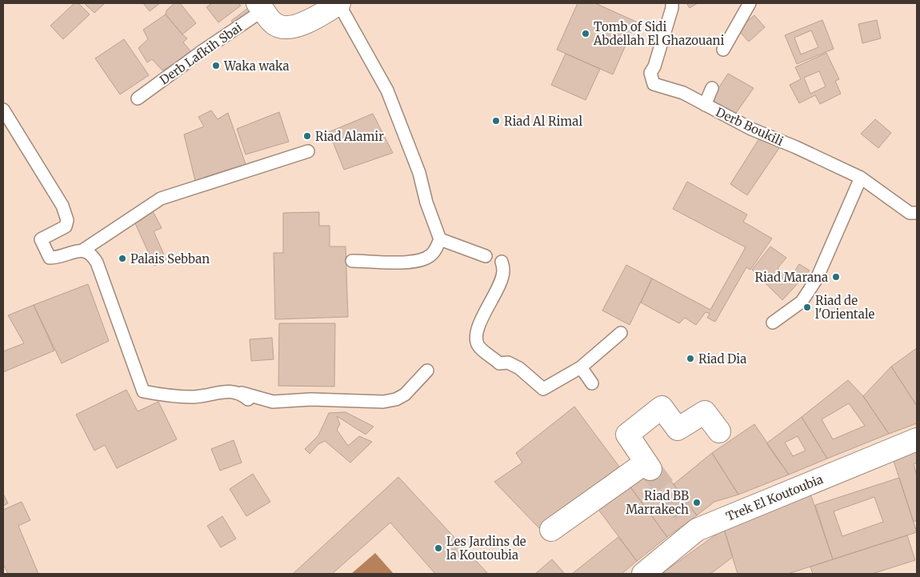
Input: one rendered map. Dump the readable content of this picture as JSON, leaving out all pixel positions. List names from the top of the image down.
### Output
{
  "streets": {
    "street": ["Trek El Koutoubia"],
    "lane": ["Derb Lafkih Sbai", "Derb Boukili"]
  },
  "places": [
    "Tomb of Sidi Abdellah El Ghazouani",
    "Waka waka",
    "Riad Al Rimal",
    "Riad Alamir",
    "Palais Sebban",
    "Riad Marana",
    "Riad de l'Orientale",
    "Riad Dia",
    "Riad BB Marrakech",
    "Les Jardins de la Koutoubia"
  ]
}
